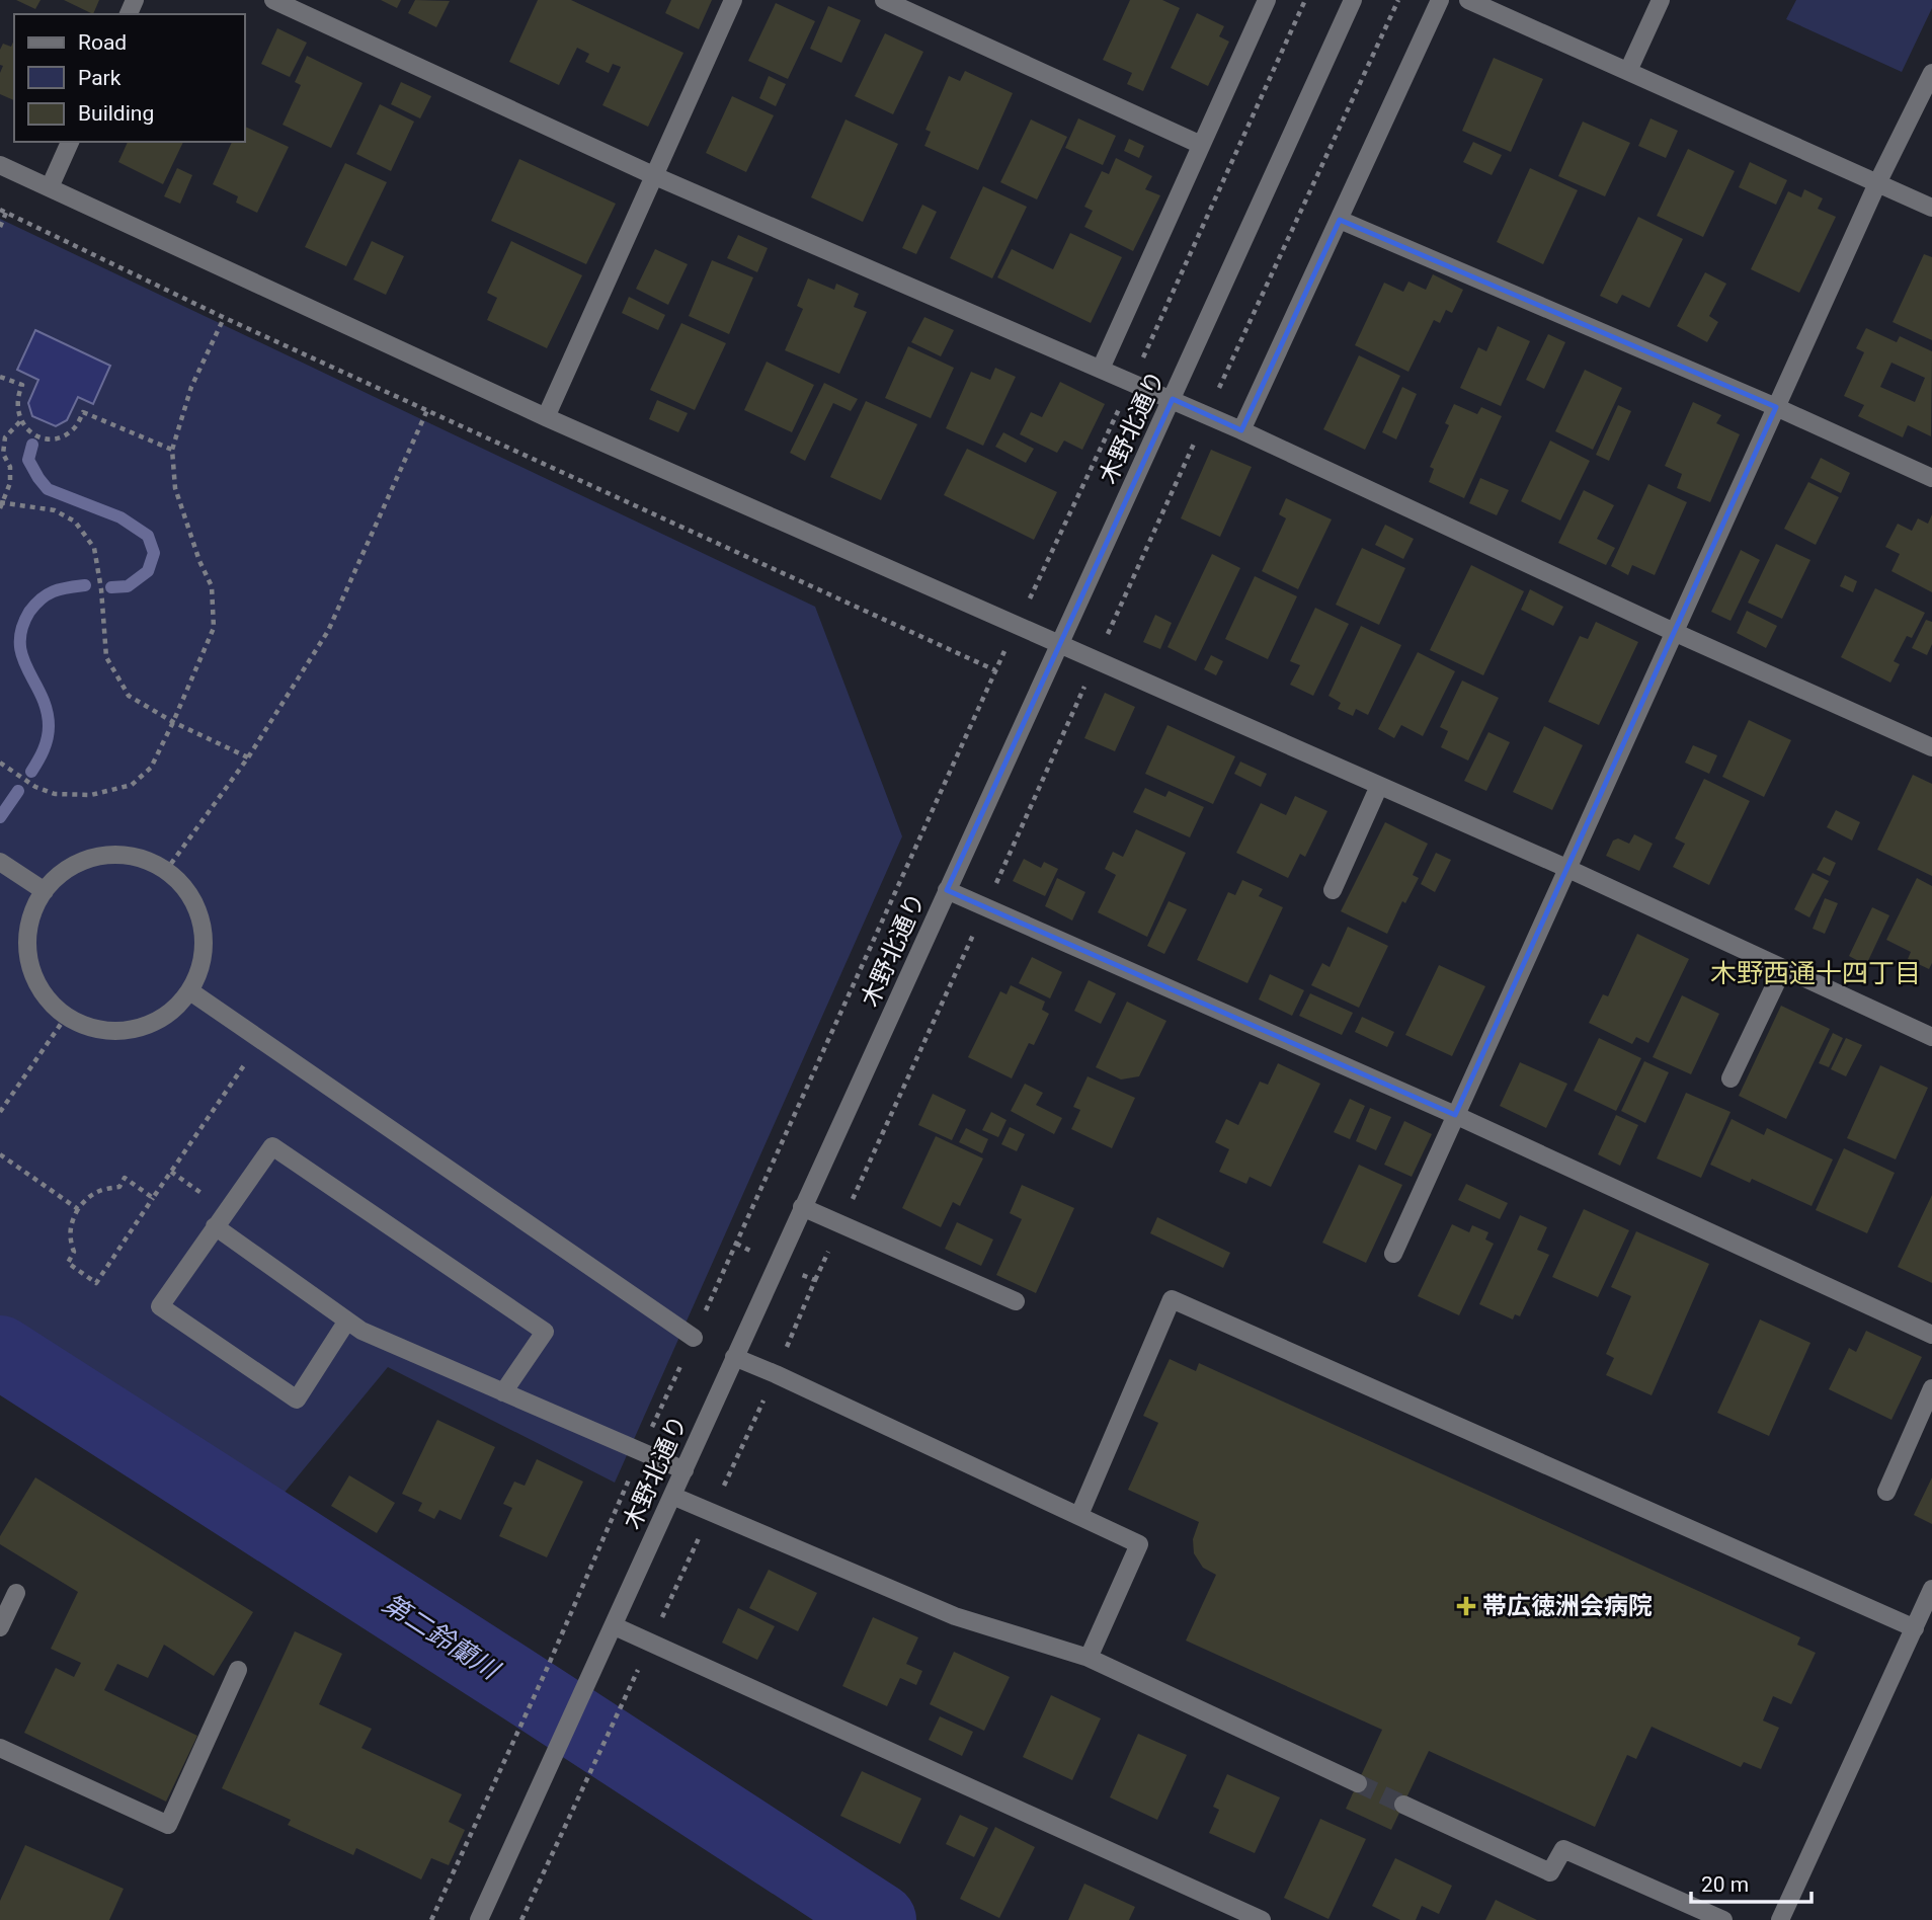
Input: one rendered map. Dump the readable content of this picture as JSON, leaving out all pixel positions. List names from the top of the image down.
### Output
{
  "streets": {
    "street": ["木野北通り"]
  },
  "districts": ["木野西通十四丁目"],
  "water": ["第二鈴蘭川"],
  "places": {
    "health": ["帯広徳洲会病院"]
  },
  "legend": ["Road", "Park", "Building"],
  "scale_bar": "20 m"
}
